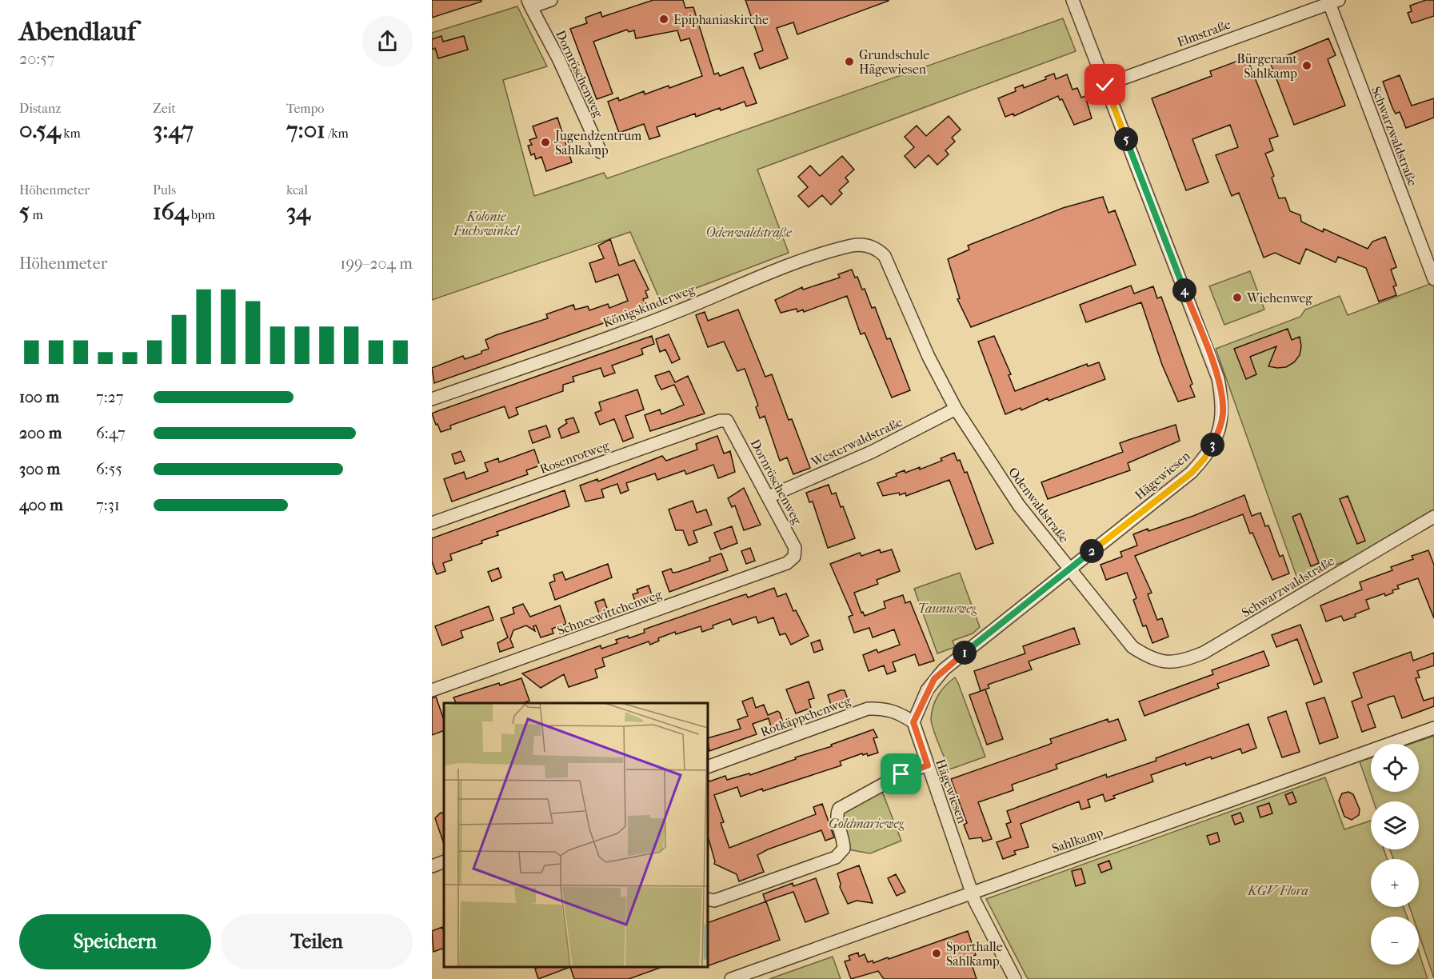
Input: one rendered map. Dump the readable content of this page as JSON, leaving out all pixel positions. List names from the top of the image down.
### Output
{
  "streets": {
    "street": [
      "Elmstraße",
      "Dornröschenweg",
      "Schwarzwaldstraße",
      "Königskinderweg",
      "Westerwaldstraße",
      "Rosenrotweg",
      "Hägewiesen",
      "Odenwaldstraße",
      "Schneewittchenweg",
      "Rotkäppchenweg",
      "Sahlkamp"
    ]
  },
  "crossings": [
    ["Elmstraße", "Schwarzwaldstraße"],
    ["Elmstraße", "Hägewiesen"],
    ["Dornröschenweg", "Westerwaldstraße"],
    ["Dornröschenweg", "Rosenrotweg"],
    ["Dornröschenweg", "Schneewittchenweg"],
    ["Schwarzwaldstraße", "Odenwaldstraße"],
    ["Königskinderweg", "Odenwaldstraße"],
    ["Westerwaldstraße", "Odenwaldstraße"],
    ["Hägewiesen", "Odenwaldstraße"],
    ["Hägewiesen", "Rotkäppchenweg"],
    ["Hägewiesen", "Sahlkamp"]
  ],
  "parks": [
    "Kolonie Fuchswinkel",
    "Odenwaldstraße",
    "Taunusweg",
    "Goldmarieweg",
    "KGV Flora"
  ],
  "places": [
    "Epiphaniaskirche",
    "Grundschule Hägewiesen",
    "Bürgeramt Sahlkamp",
    "Jugendzentrum Sahlkamp",
    "Wiehenweg",
    "Sporthalle Sahlkamp"
  ],
  "page": {
    "heading": ["Abendlauf", "20:57"],
    "stats": [
      ["Distanz", "0.54 km"],
      ["Zeit", "3:47"],
      ["Tempo", "7:01 /km"],
      ["Höhenmeter", "5 m"],
      ["Puls", "164 bpm"],
      ["kcal", "34"]
    ],
    "pins": [
      "5",
      "4",
      "3",
      "2",
      "1"
    ],
    "chart": ["Höhenmeter", "199–204 m"],
    "list": [
      {
        "name": "100 m",
        "note": "7:27"
      },
      {
        "name": "200 m",
        "note": "6:47"
      },
      {
        "name": "300 m",
        "note": "6:55"
      },
      {
        "name": "400 m",
        "note": "7:31"
      }
    ],
    "map_buttons": ["+", "−"],
    "buttons": ["Speichern", "Teilen"]
  }
}
